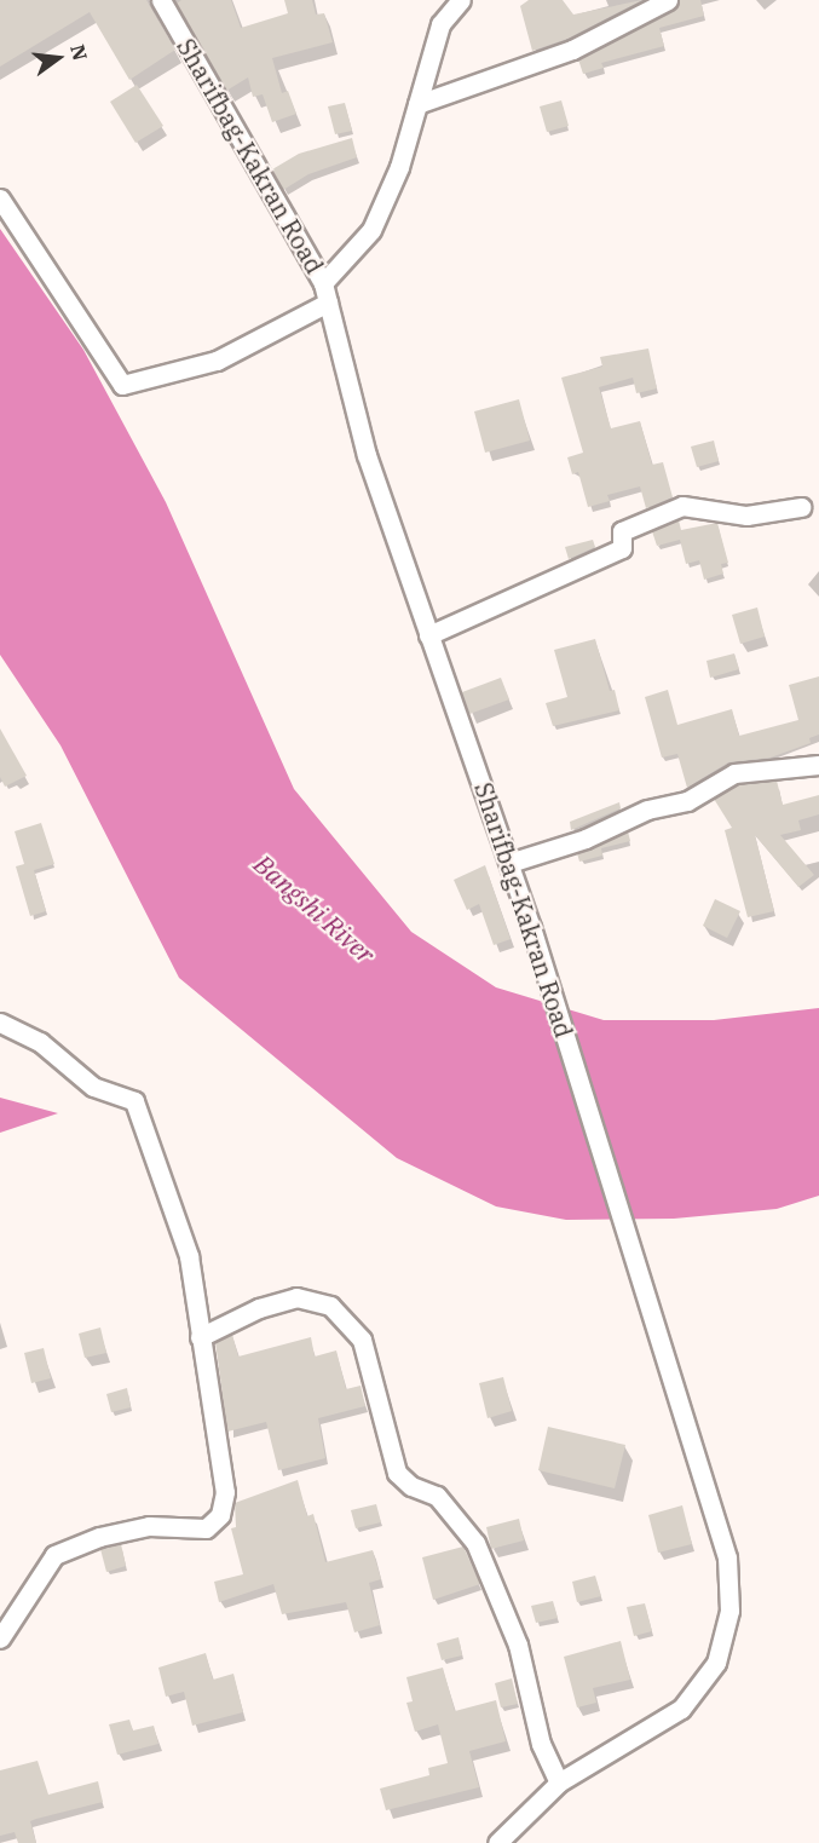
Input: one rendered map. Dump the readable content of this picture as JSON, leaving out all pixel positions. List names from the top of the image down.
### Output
{
  "streets": {
    "street": ["Sharifbag-Kakran Road"]
  },
  "water": ["Bangshi River"],
  "north": "right"
}
